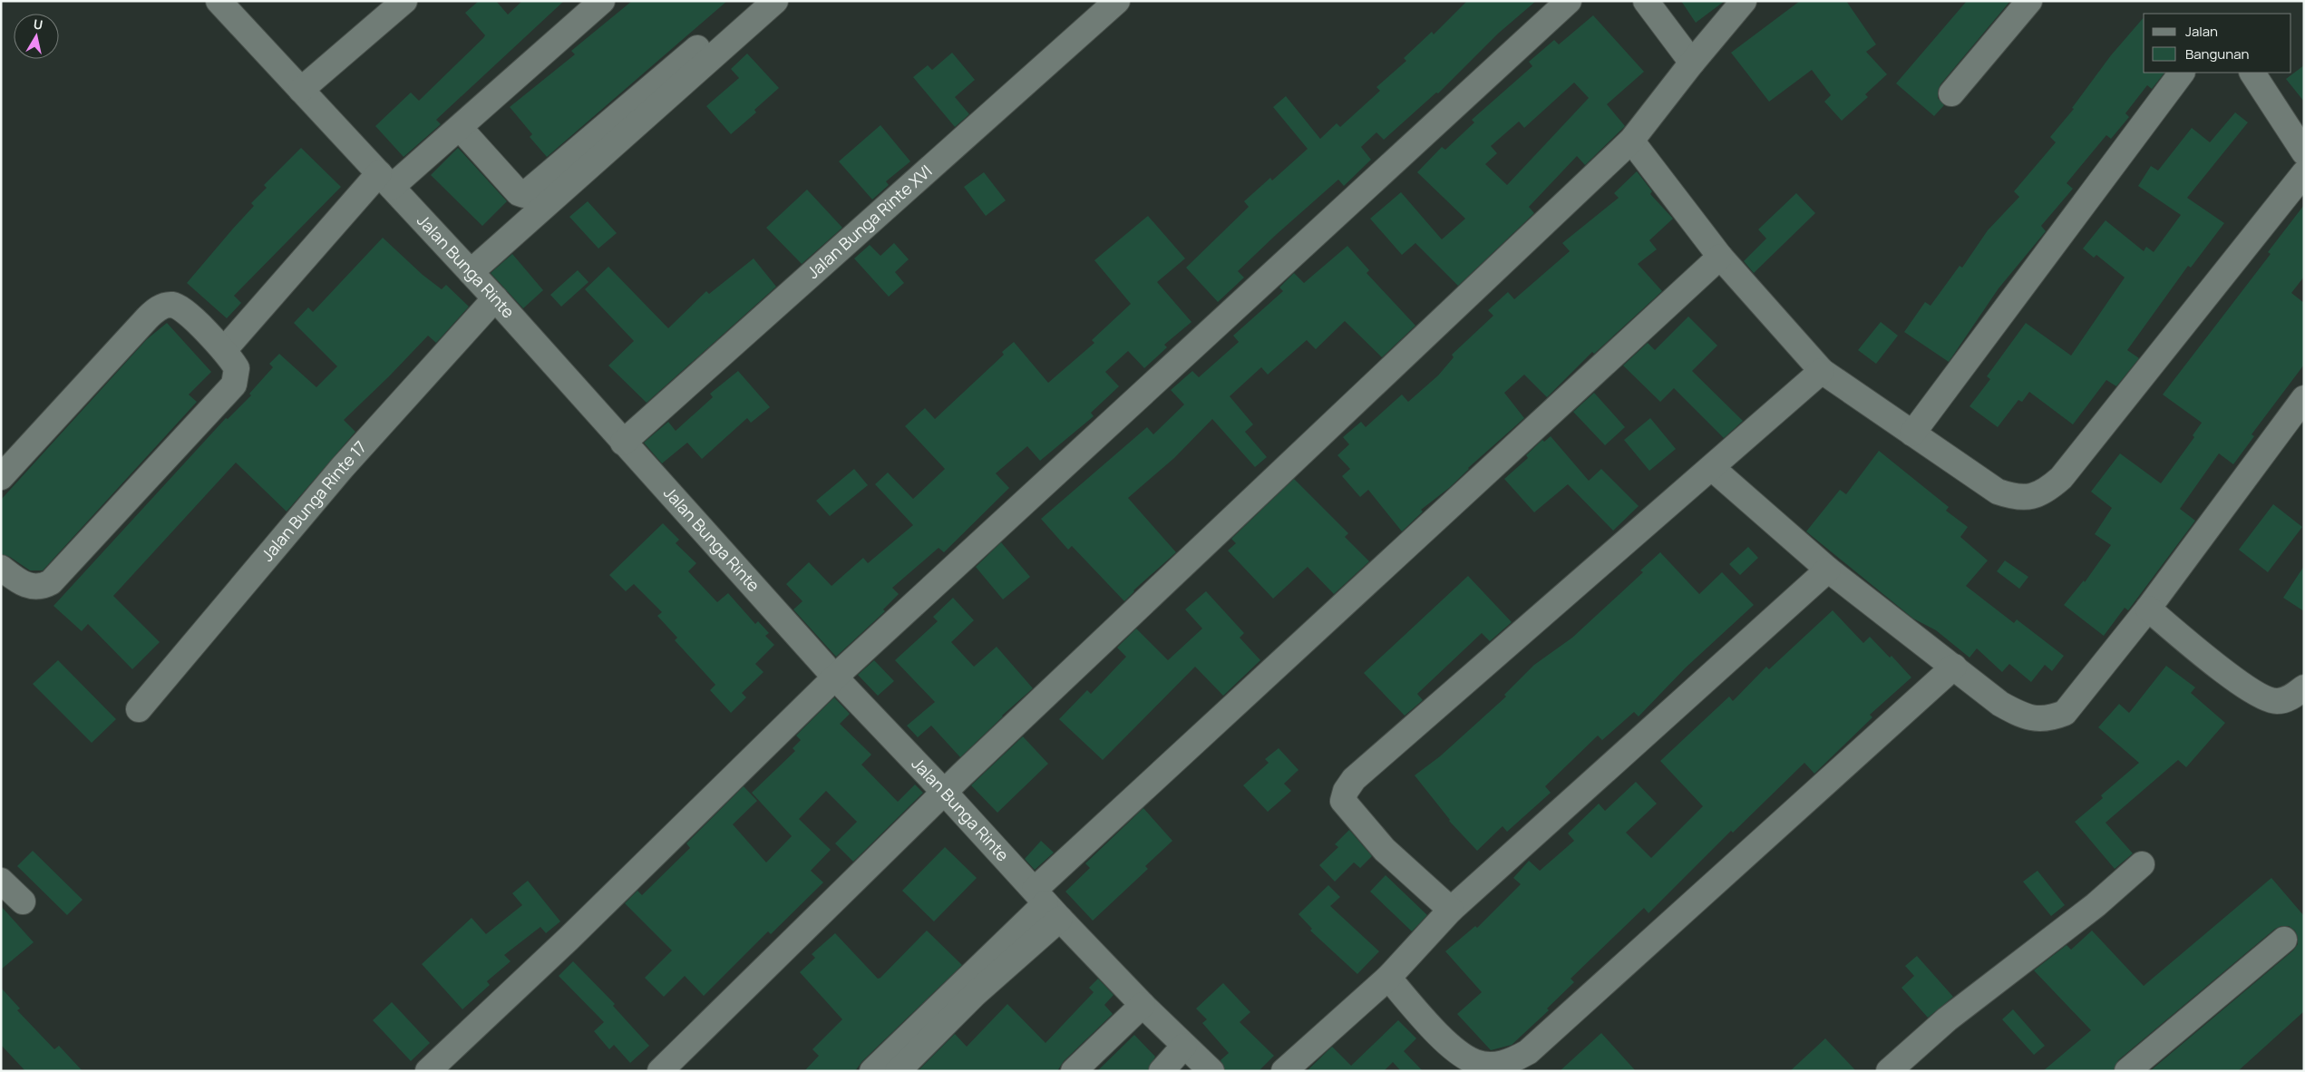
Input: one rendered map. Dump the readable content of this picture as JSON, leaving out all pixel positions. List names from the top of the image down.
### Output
{
  "streets": {
    "street": ["Jalan Bunga Rinte XVI", "Jalan Bunga Rinte", "Jalan Bunga Rinte 17"]
  },
  "crossings": [
    ["Jalan Bunga Rinte XVI", "Jalan Bunga Rinte"],
    ["Jalan Bunga Rinte", "Jalan Bunga Rinte 17"]
  ],
  "legend": ["Jalan", "Bangunan"],
  "north": "top"
}
